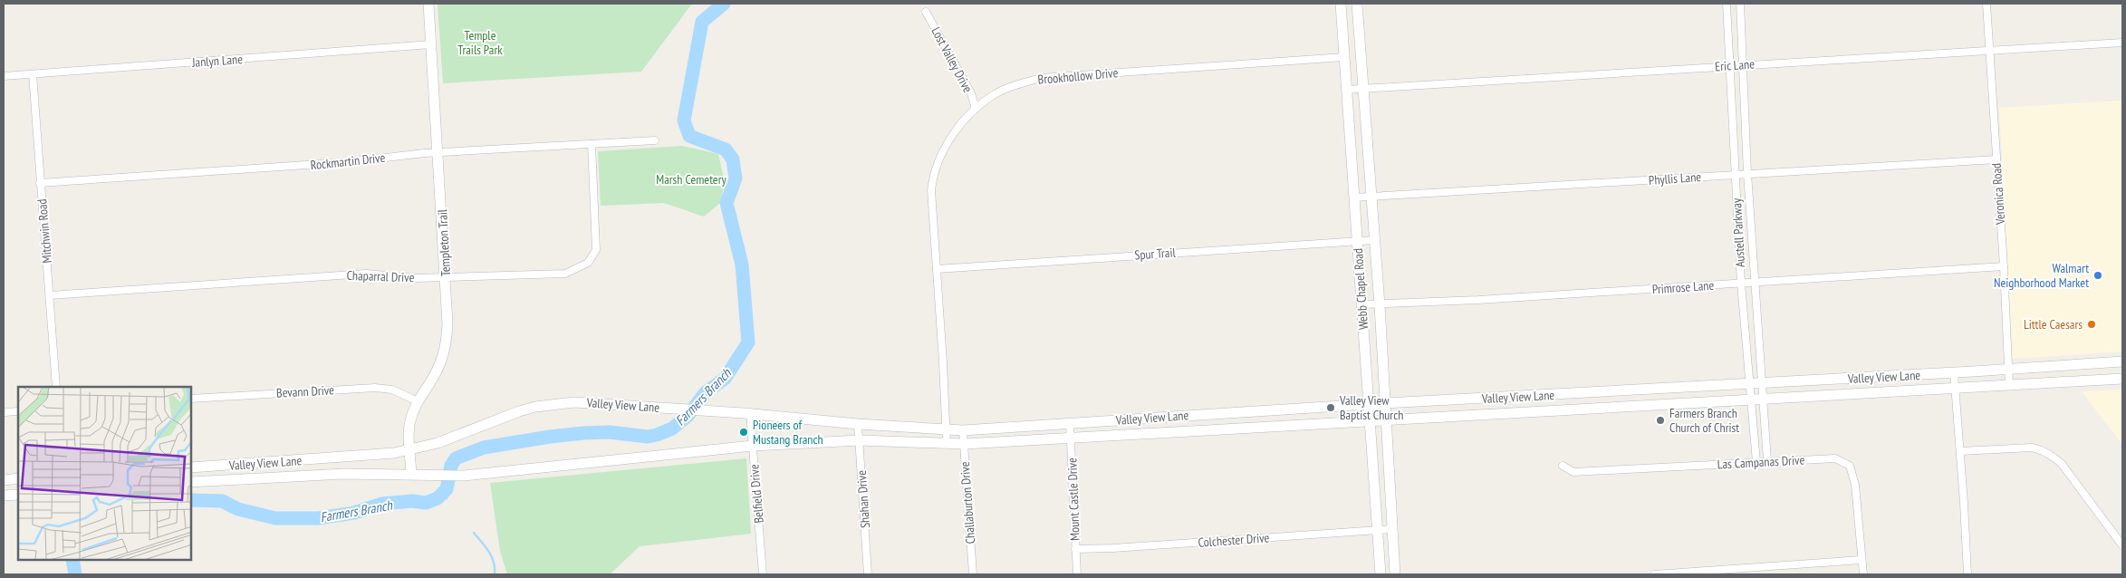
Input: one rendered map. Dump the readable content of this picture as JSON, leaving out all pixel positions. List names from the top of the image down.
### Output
{
  "streets": {
    "main road": ["Templeton Trail", "Webb Chapel Road", "Valley View Lane"],
    "street": [
      "Lost Valley Drive",
      "Janlyn Lane",
      "Eric Lane",
      "Brookhollow Drive",
      "Rockmartin Drive",
      "Phyllis Lane",
      "Veronica Road",
      "Mitchwin Road",
      "Austell Parkway",
      "Spur Trail",
      "Chaparral Drive",
      "Primrose Lane",
      "Bevann Drive",
      "Las Campanas Drive",
      "Belfield Drive",
      "Shahan Drive",
      "Mount Castle Drive",
      "Challaburton Drive",
      "Colchester Drive"
    ]
  },
  "crossings": [
    ["Lost Valley Drive", "Brookhollow Drive"],
    ["Janlyn Lane", "Mitchwin Road"],
    ["Janlyn Lane", "Templeton Trail"],
    ["Eric Lane", "Veronica Road"],
    ["Eric Lane", "Austell Parkway"],
    ["Eric Lane", "Webb Chapel Road"],
    ["Brookhollow Drive", "Spur Trail"],
    ["Brookhollow Drive", "Webb Chapel Road"],
    ["Brookhollow Drive", "Valley View Lane"],
    ["Rockmartin Drive", "Mitchwin Road"],
    ["Rockmartin Drive", "Templeton Trail"],
    ["Rockmartin Drive", "Chaparral Drive"],
    ["Phyllis Lane", "Veronica Road"],
    ["Phyllis Lane", "Austell Parkway"],
    ["Phyllis Lane", "Webb Chapel Road"],
    ["Veronica Road", "Primrose Lane"],
    ["Veronica Road", "Valley View Lane"],
    ["Mitchwin Road", "Chaparral Drive"],
    ["Austell Parkway", "Primrose Lane"],
    ["Austell Parkway", "Valley View Lane"],
    ["Austell Parkway", "Las Campanas Drive"],
    ["Templeton Trail", "Chaparral Drive"],
    ["Templeton Trail", "Valley View Lane"],
    ["Templeton Trail", "Bevann Drive"],
    ["Spur Trail", "Webb Chapel Road"],
    ["Primrose Lane", "Webb Chapel Road"],
    ["Webb Chapel Road", "Valley View Lane"],
    ["Webb Chapel Road", "Colchester Drive"],
    ["Valley View Lane", "Belfield Drive"],
    ["Valley View Lane", "Shahan Drive"],
    ["Valley View Lane", "Mount Castle Drive"],
    ["Valley View Lane", "Challaburton Drive"],
    ["Mount Castle Drive", "Colchester Drive"]
  ],
  "water": ["Farmers Branch"],
  "parks": ["Temple Trails Park", "Marsh Cemetery"],
  "places": [
    "Walmart Neighborhood Market",
    "Little Caesars",
    "Valley View Baptist Church",
    "Farmers Branch Church of Christ",
    "Pioneers of Mustang Branch"
  ]
}
